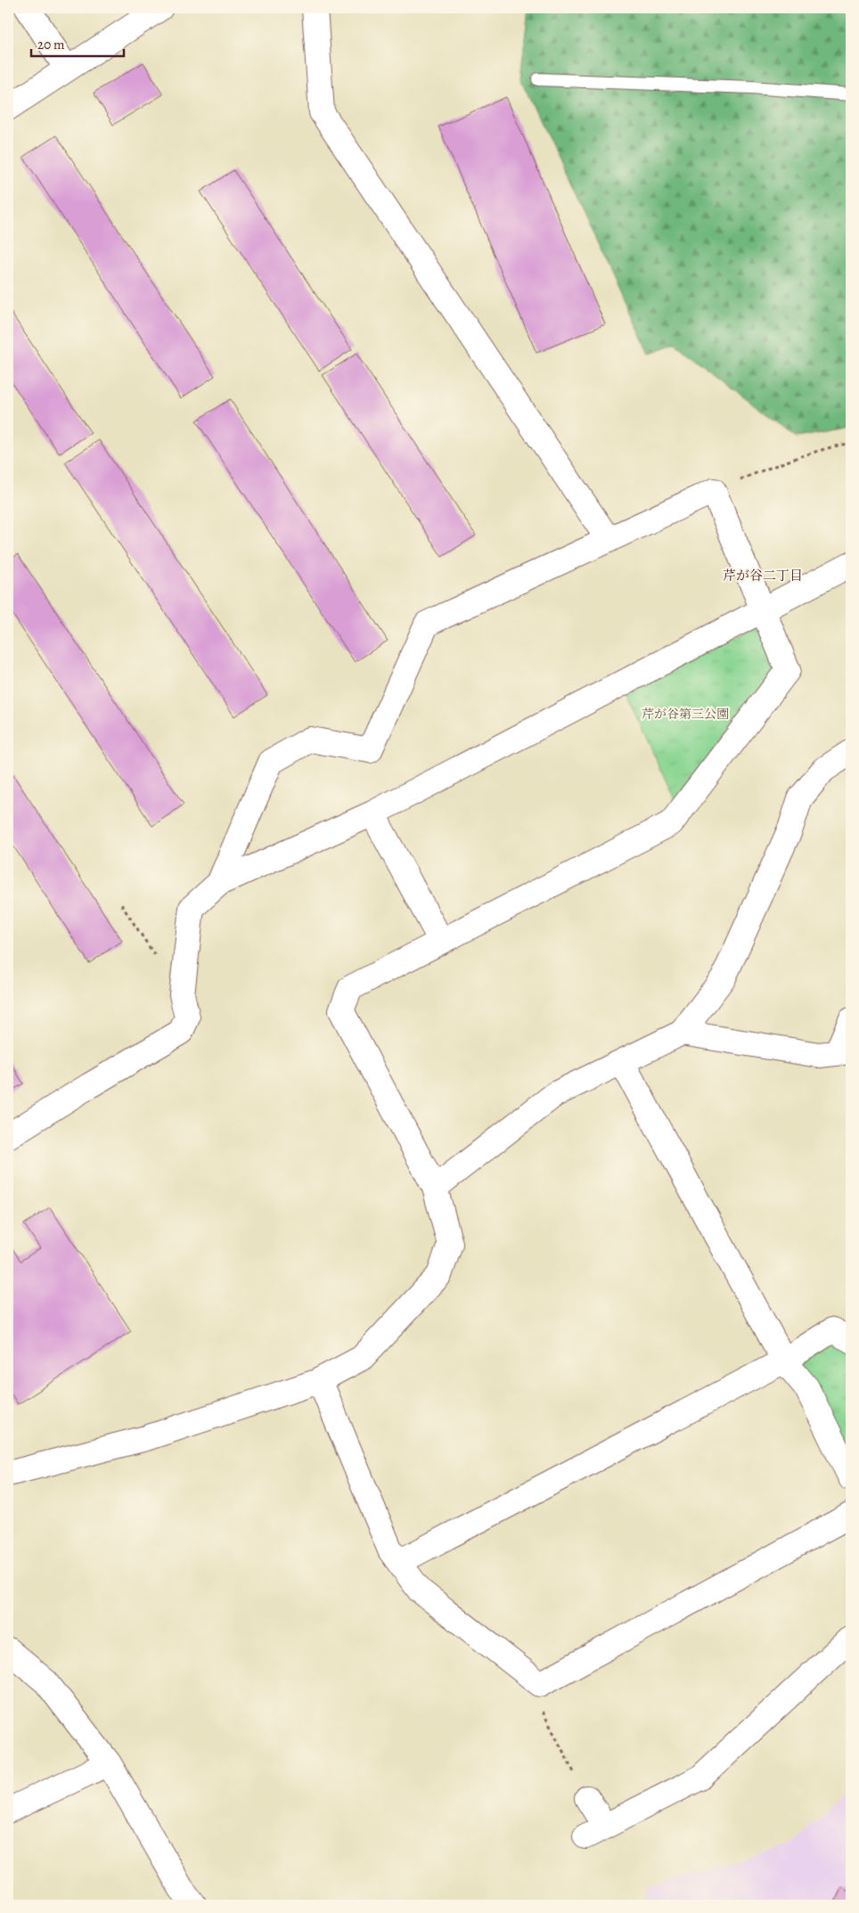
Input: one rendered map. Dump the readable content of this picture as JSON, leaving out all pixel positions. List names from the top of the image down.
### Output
{
  "districts": ["芹が谷二丁目"],
  "parks": ["芹が谷第三公園"],
  "scale_bar": "20 m"
}
